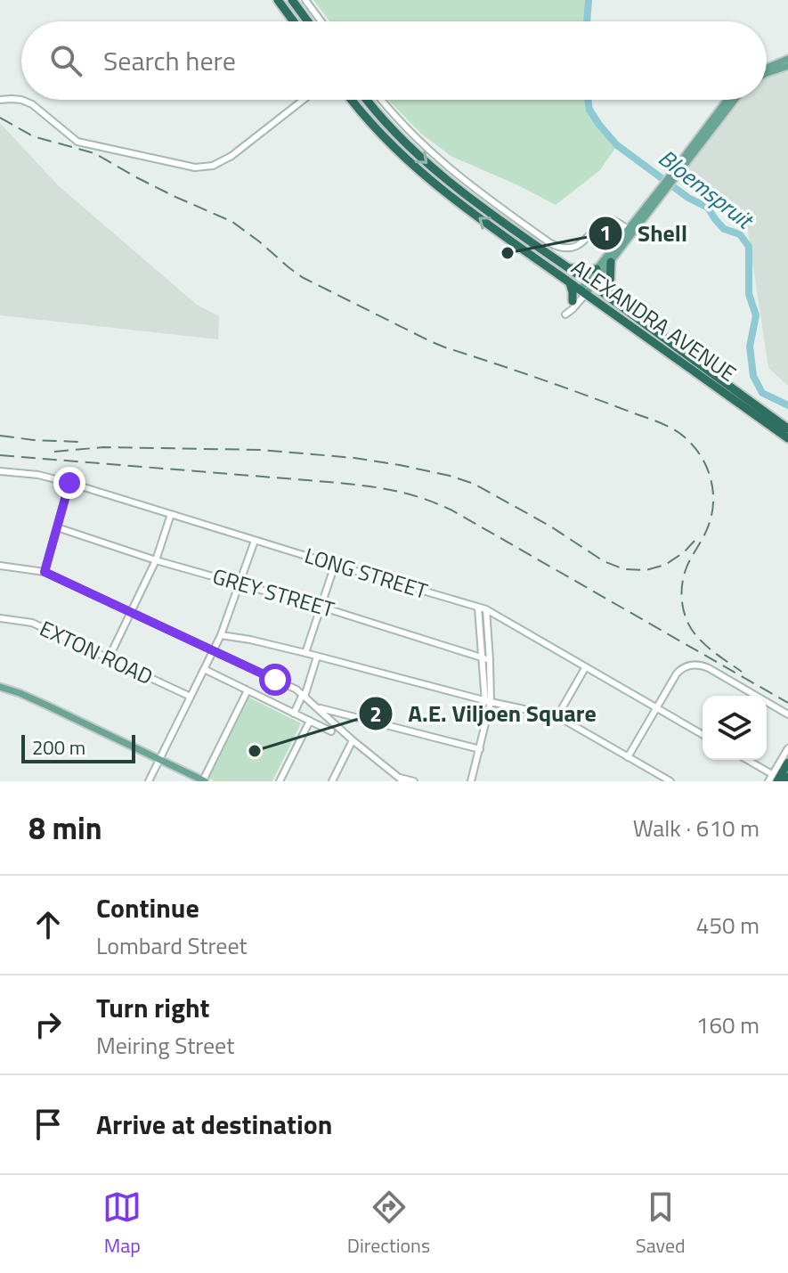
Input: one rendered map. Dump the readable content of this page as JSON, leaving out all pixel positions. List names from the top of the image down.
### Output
{
  "streets": {
    "highway": ["ALEXANDRA AVENUE"],
    "street": ["LONG STREET", "GREY STREET", "EXTON ROAD"]
  },
  "water": ["Bloemspruit"],
  "places": ["Shell", "A.E. Viljoen Square"],
  "scale_bar": "200 m",
  "page": {
    "search": "Search here",
    "scale": "200 m",
    "heading": ["8 min", "Walk · 610 m"],
    "list": [
      ["Continue", "Lombard Street", "450 m"],
      ["Turn right", "Meiring Street", "160 m"],
      "Arrive at destination"
    ],
    "nav": ["Map", "Directions", "Saved"]
  }
}
